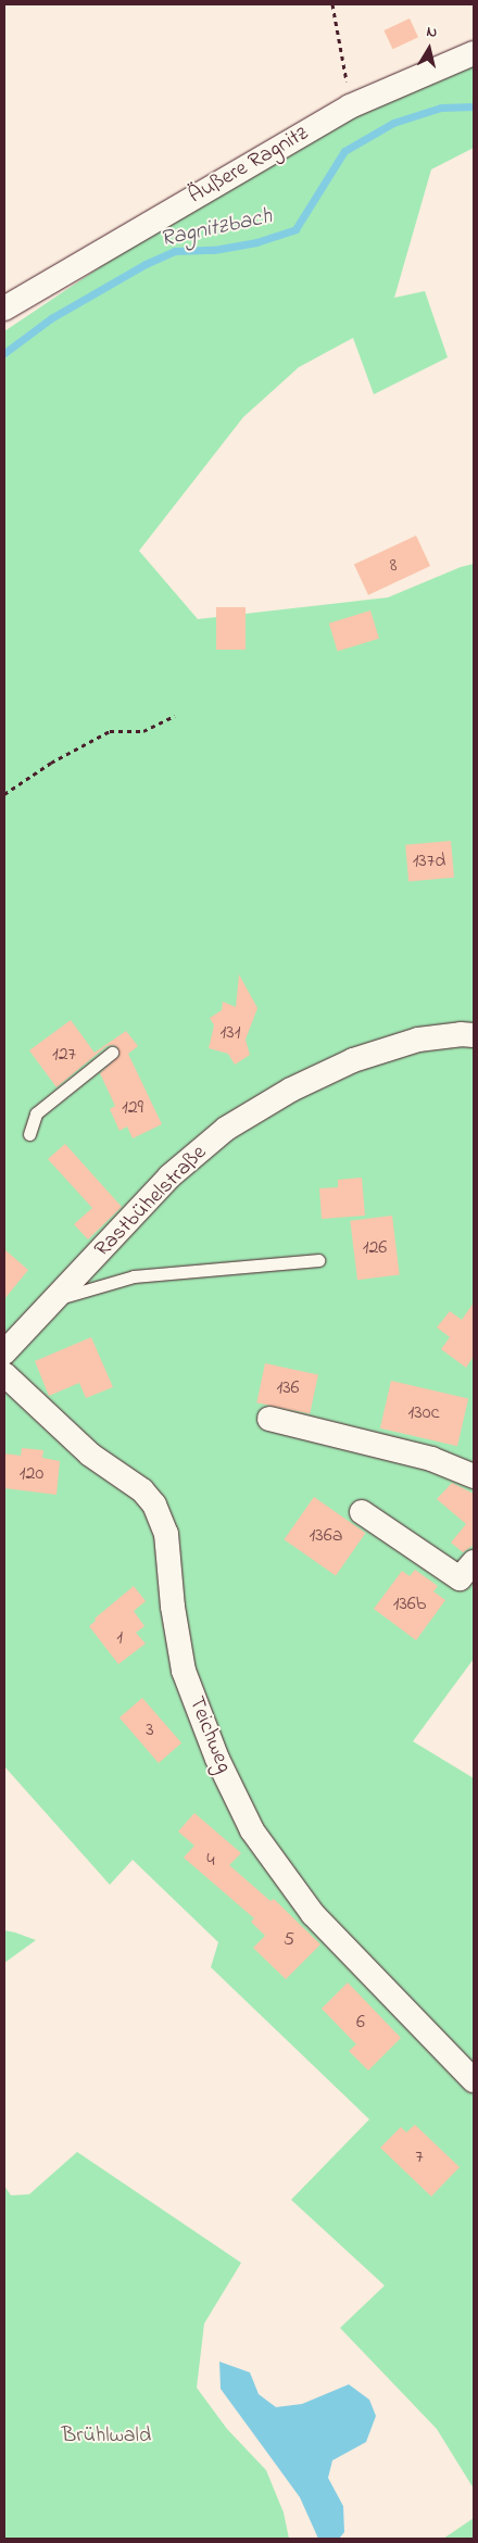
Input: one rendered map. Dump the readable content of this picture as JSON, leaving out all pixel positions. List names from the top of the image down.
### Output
{
  "streets": {
    "street": ["Äußere Ragnitz", "Rastbühelstraße", "Teichweg"]
  },
  "water": ["Ragnitzbach"],
  "parks": ["Brühlwald"],
  "house_numbers": [
    "8",
    "137d",
    "131",
    "127",
    "129",
    "126",
    "136",
    "130c",
    "120",
    "136a",
    "136b",
    "1",
    "3",
    "4",
    "5",
    "6",
    "7"
  ],
  "north": "top"
}
